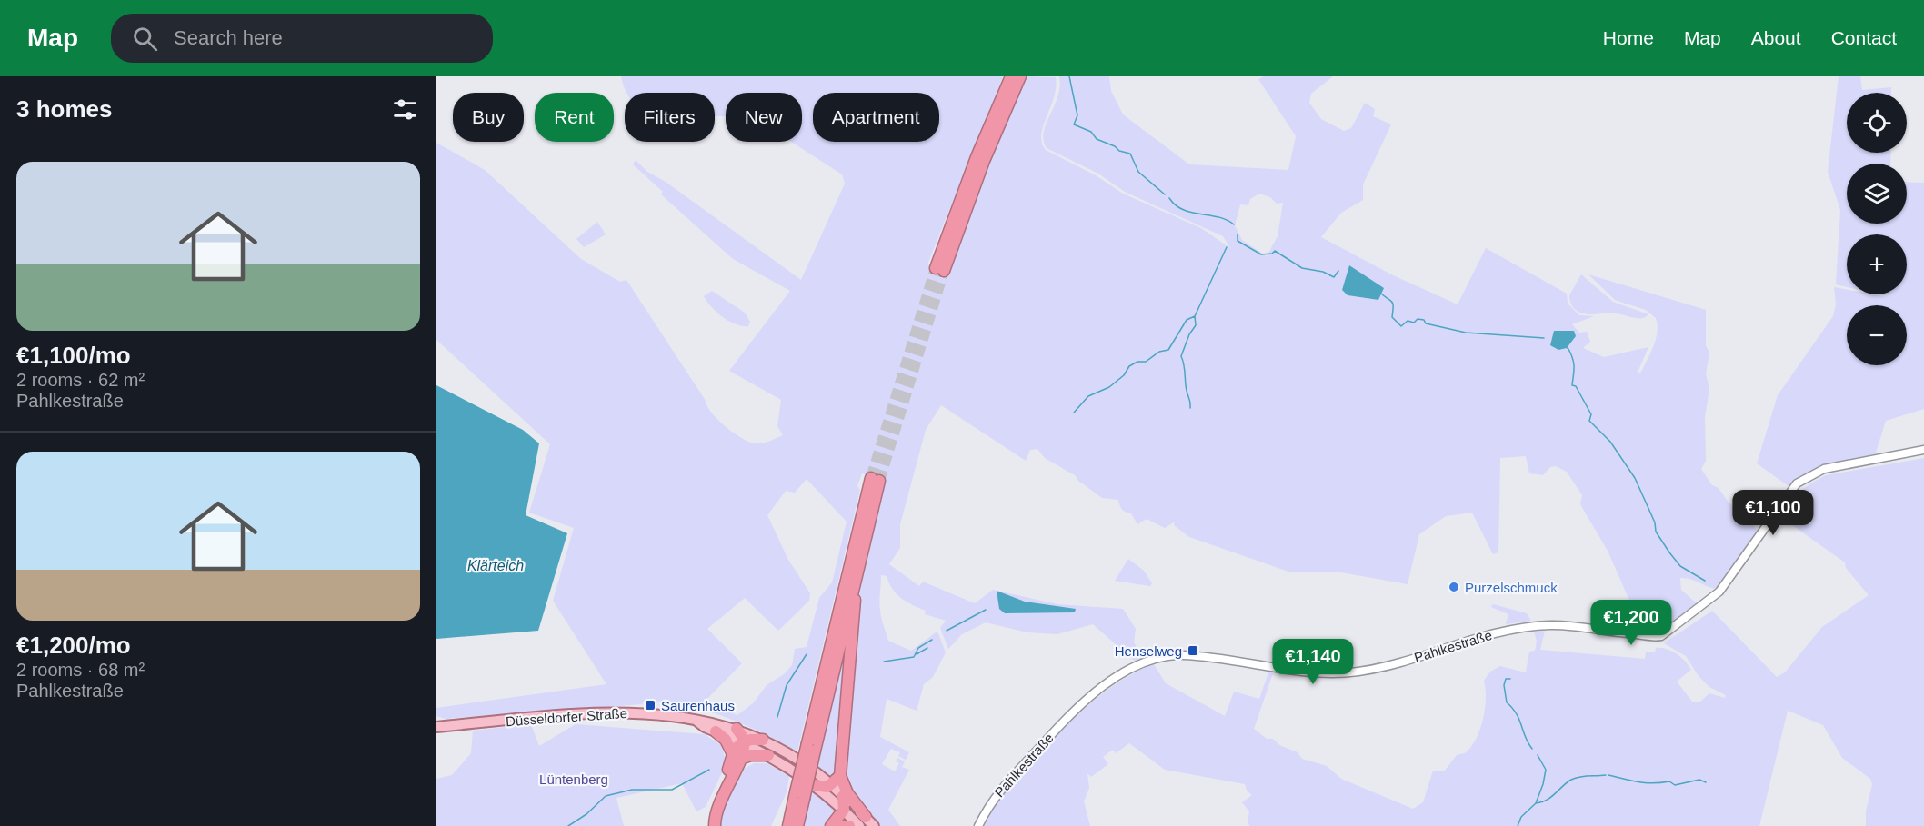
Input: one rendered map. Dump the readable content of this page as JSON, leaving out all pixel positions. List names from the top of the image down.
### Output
{
  "streets": {
    "main road": ["Düsseldorfer Straße"],
    "street": ["Pahlkestraße"]
  },
  "water": ["Klärteich"],
  "parks": ["Lüntenberg"],
  "places": {
    "other": ["Purzelschmuck"],
    "transit": ["Henselweg", "Saurenhaus"]
  },
  "page": {
    "header": "Map",
    "search": "Search here",
    "nav": [
      "Home",
      "Map",
      "About",
      "Contact"
    ],
    "heading": "3 homes",
    "map_buttons": ["+", "−"],
    "chip": [
      "Buy",
      "Rent",
      "Filters",
      "New",
      "Apartment"
    ],
    "list": [
      {
        "name": "€1,100/mo",
        "note": "2 rooms · 62 m² · Pahlkestraße"
      },
      {
        "name": "€1,200/mo",
        "note": "2 rooms · 68 m² · Pahlkestraße"
      }
    ],
    "price": ["€1,100", "€1,200", "€1,140"]
  }
}
